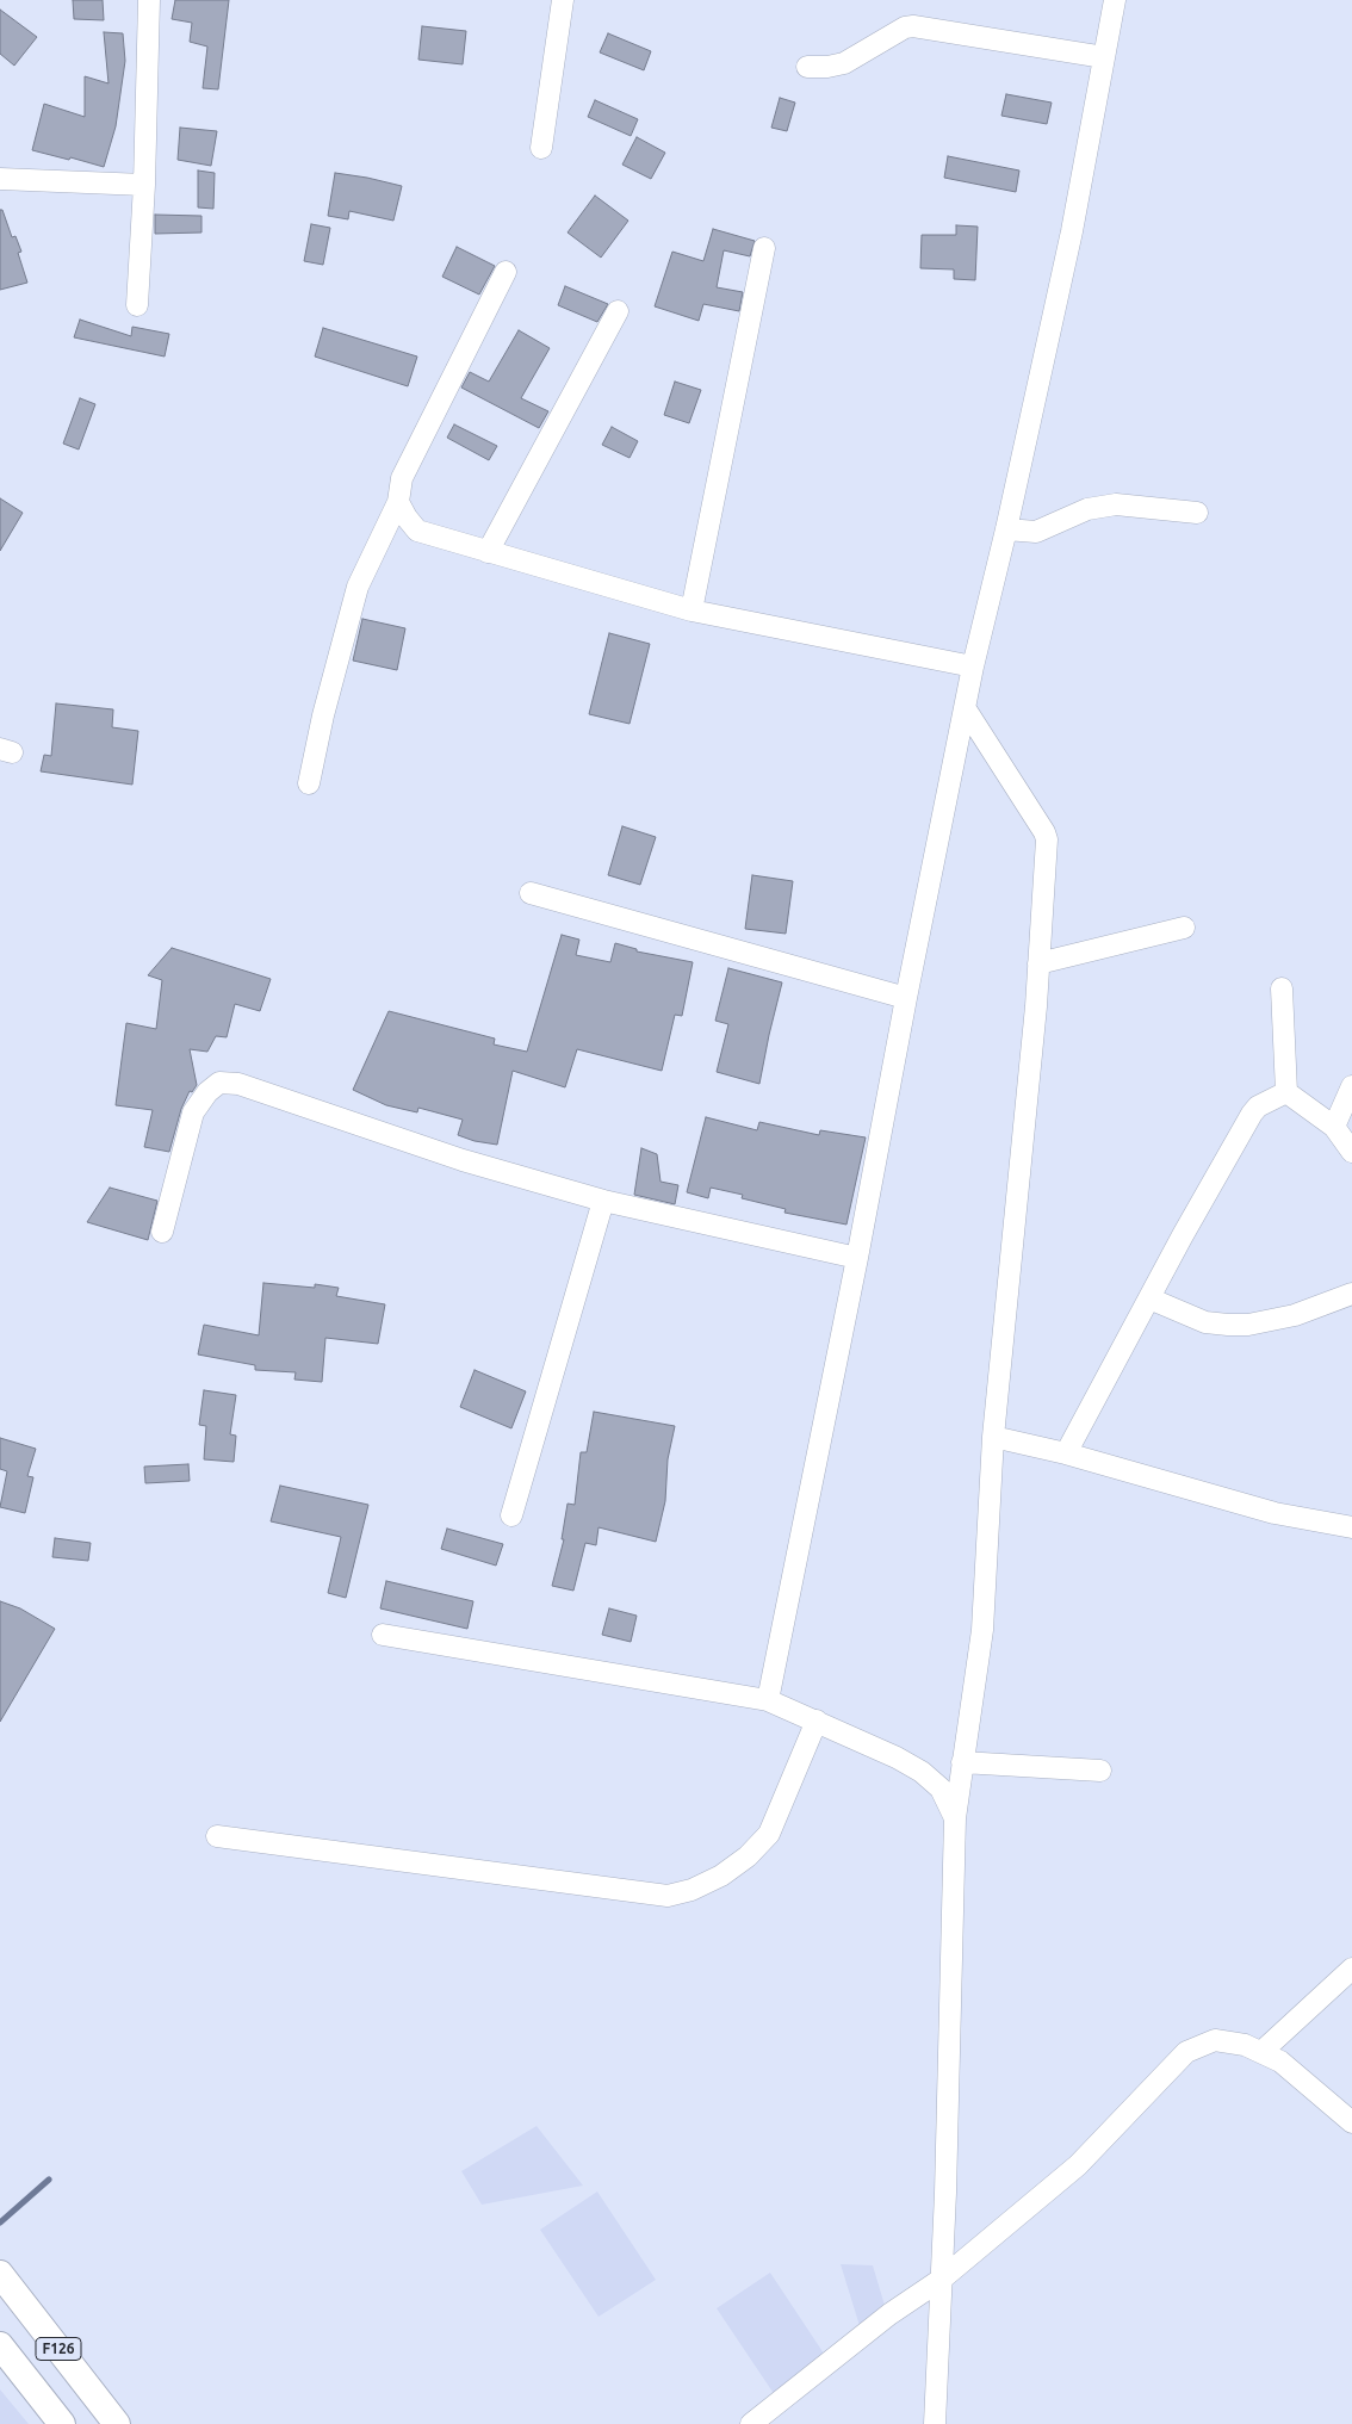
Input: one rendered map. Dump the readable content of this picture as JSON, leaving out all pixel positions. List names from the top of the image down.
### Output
{
  "streets": {
    "main road": ["F126"]
  }
}
